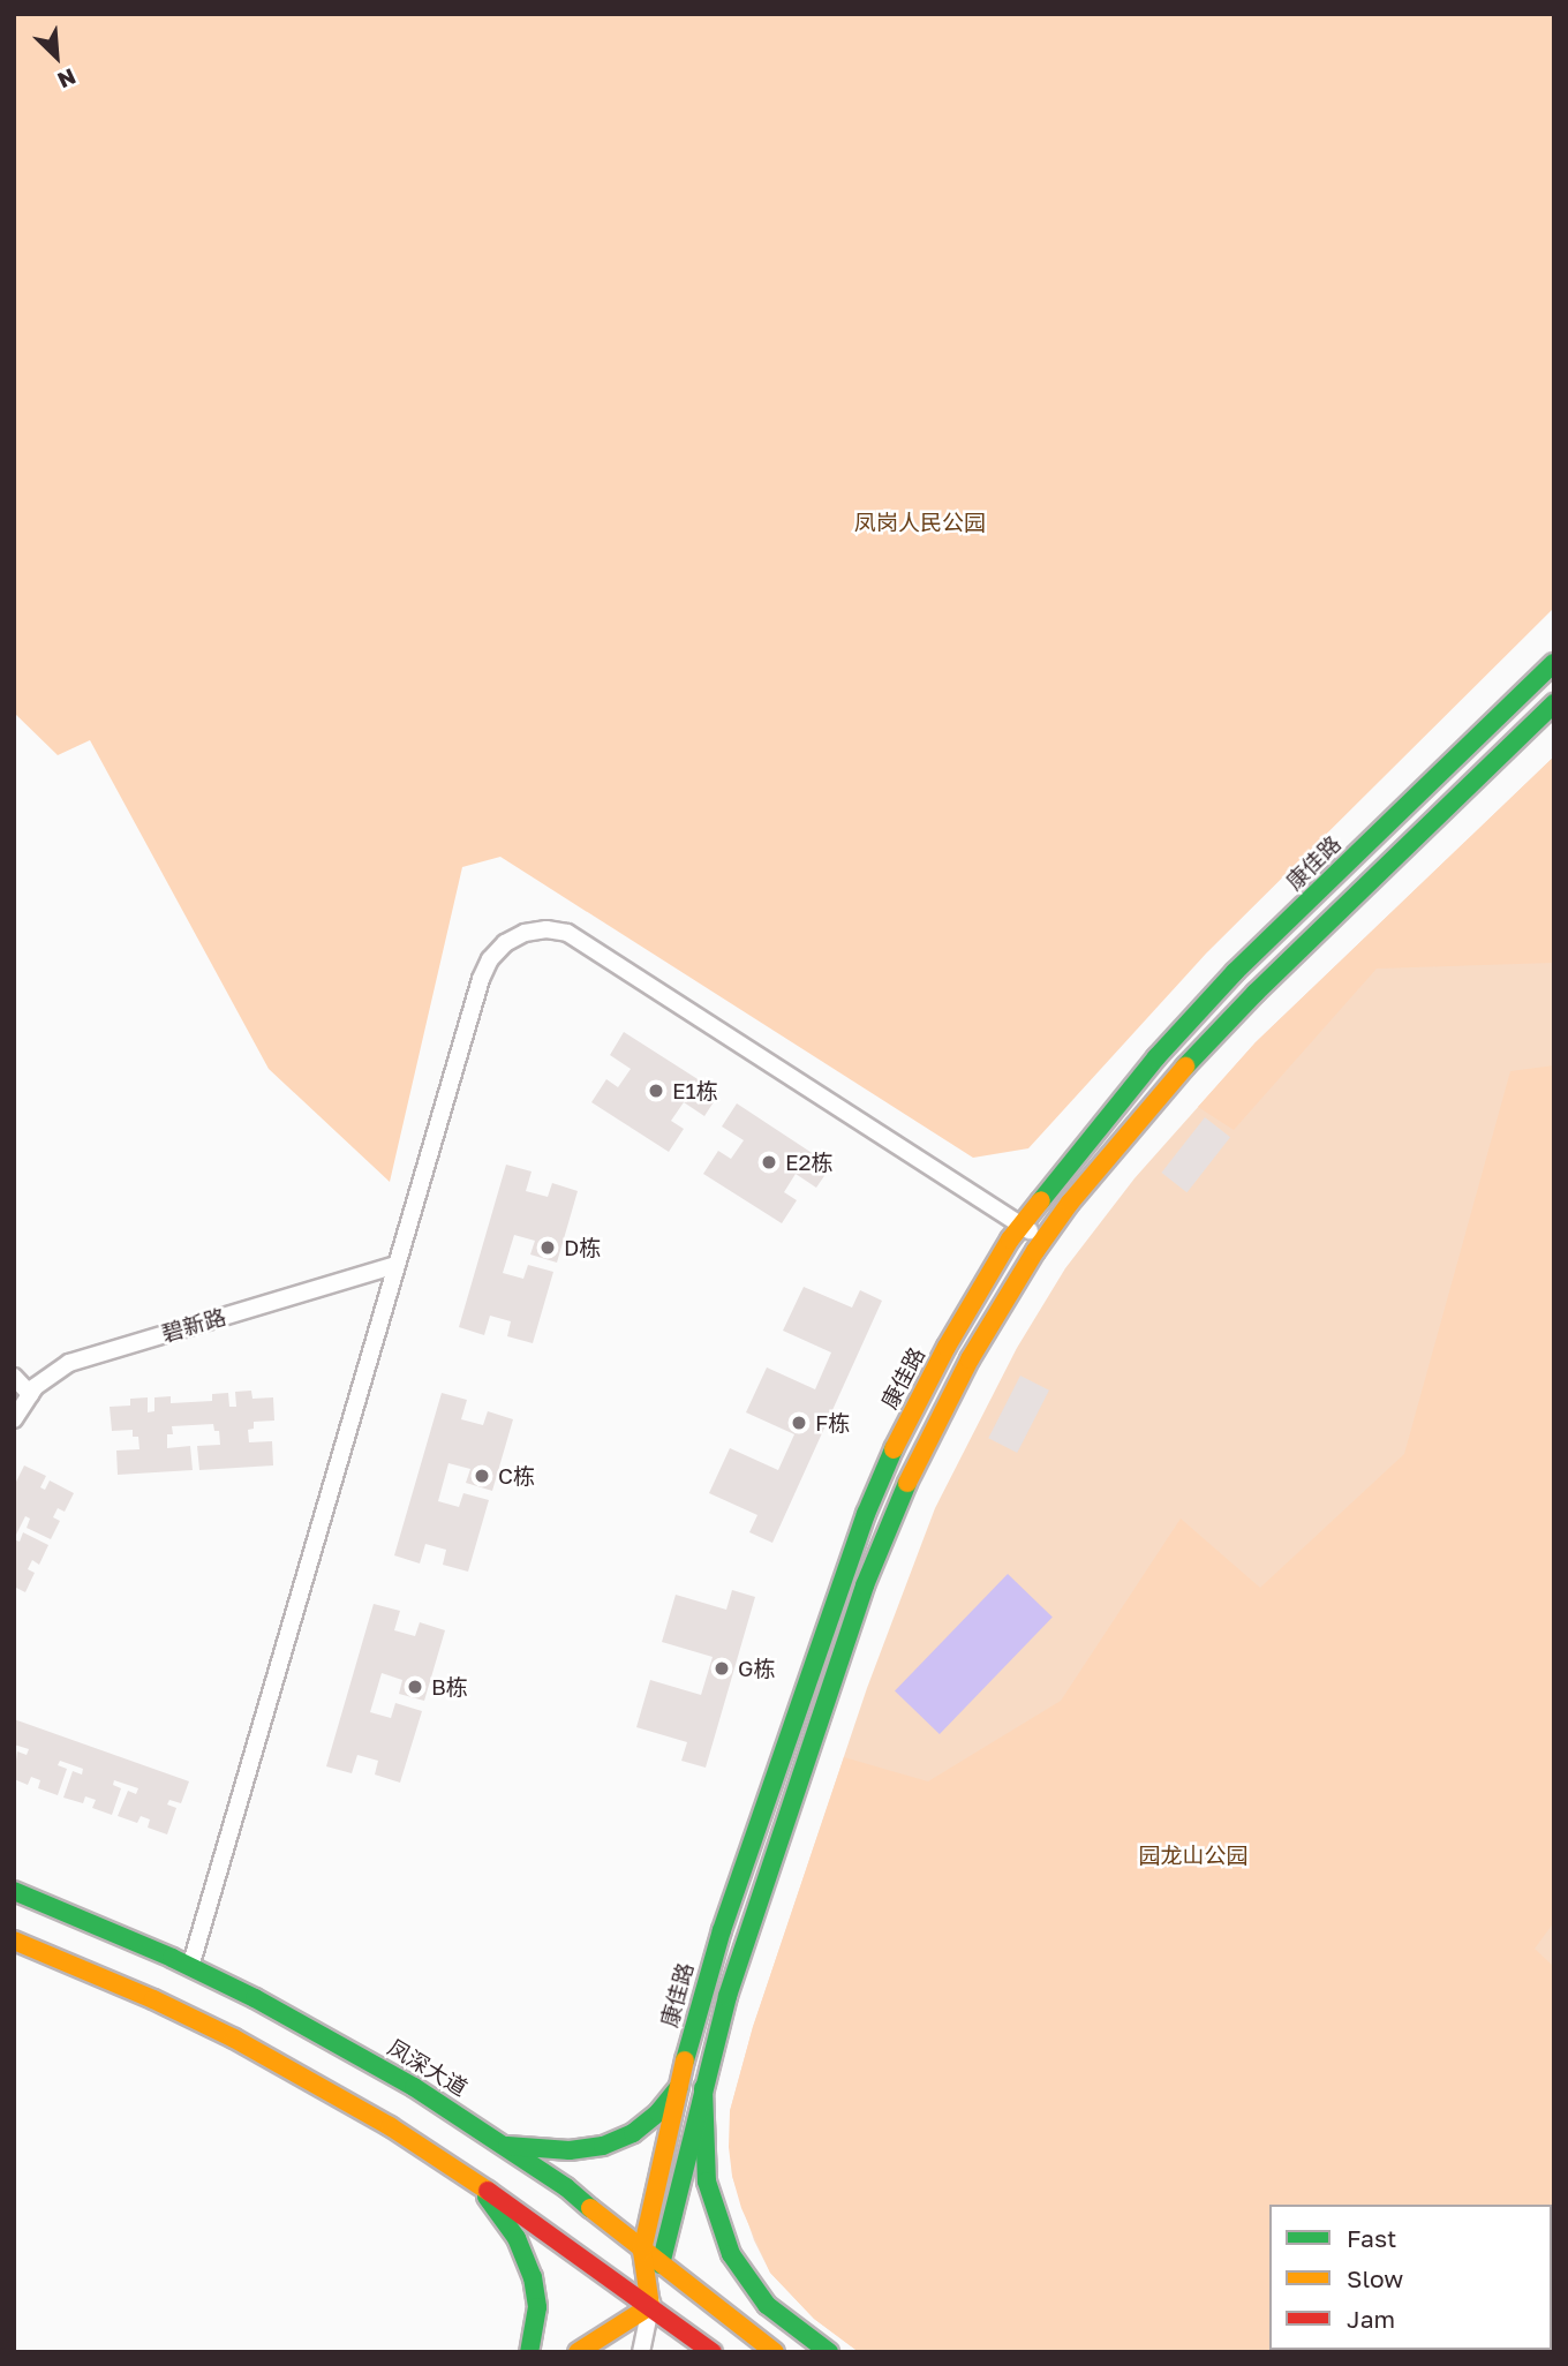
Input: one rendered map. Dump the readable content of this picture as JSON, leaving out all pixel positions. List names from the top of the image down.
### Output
{
  "streets": {
    "street": ["康佳路", "碧新路", "凤深大道"]
  },
  "crossings": [
    ["康佳路", "凤深大道"]
  ],
  "parks": ["凤岗人民公园", "园龙山公园"],
  "places": [
    "E1栋",
    "E2栋",
    "D栋",
    "F栋",
    "C栋",
    "G栋",
    "B栋"
  ],
  "legend": ["Fast", "Slow", "Jam"],
  "north": "bottom right"
}
